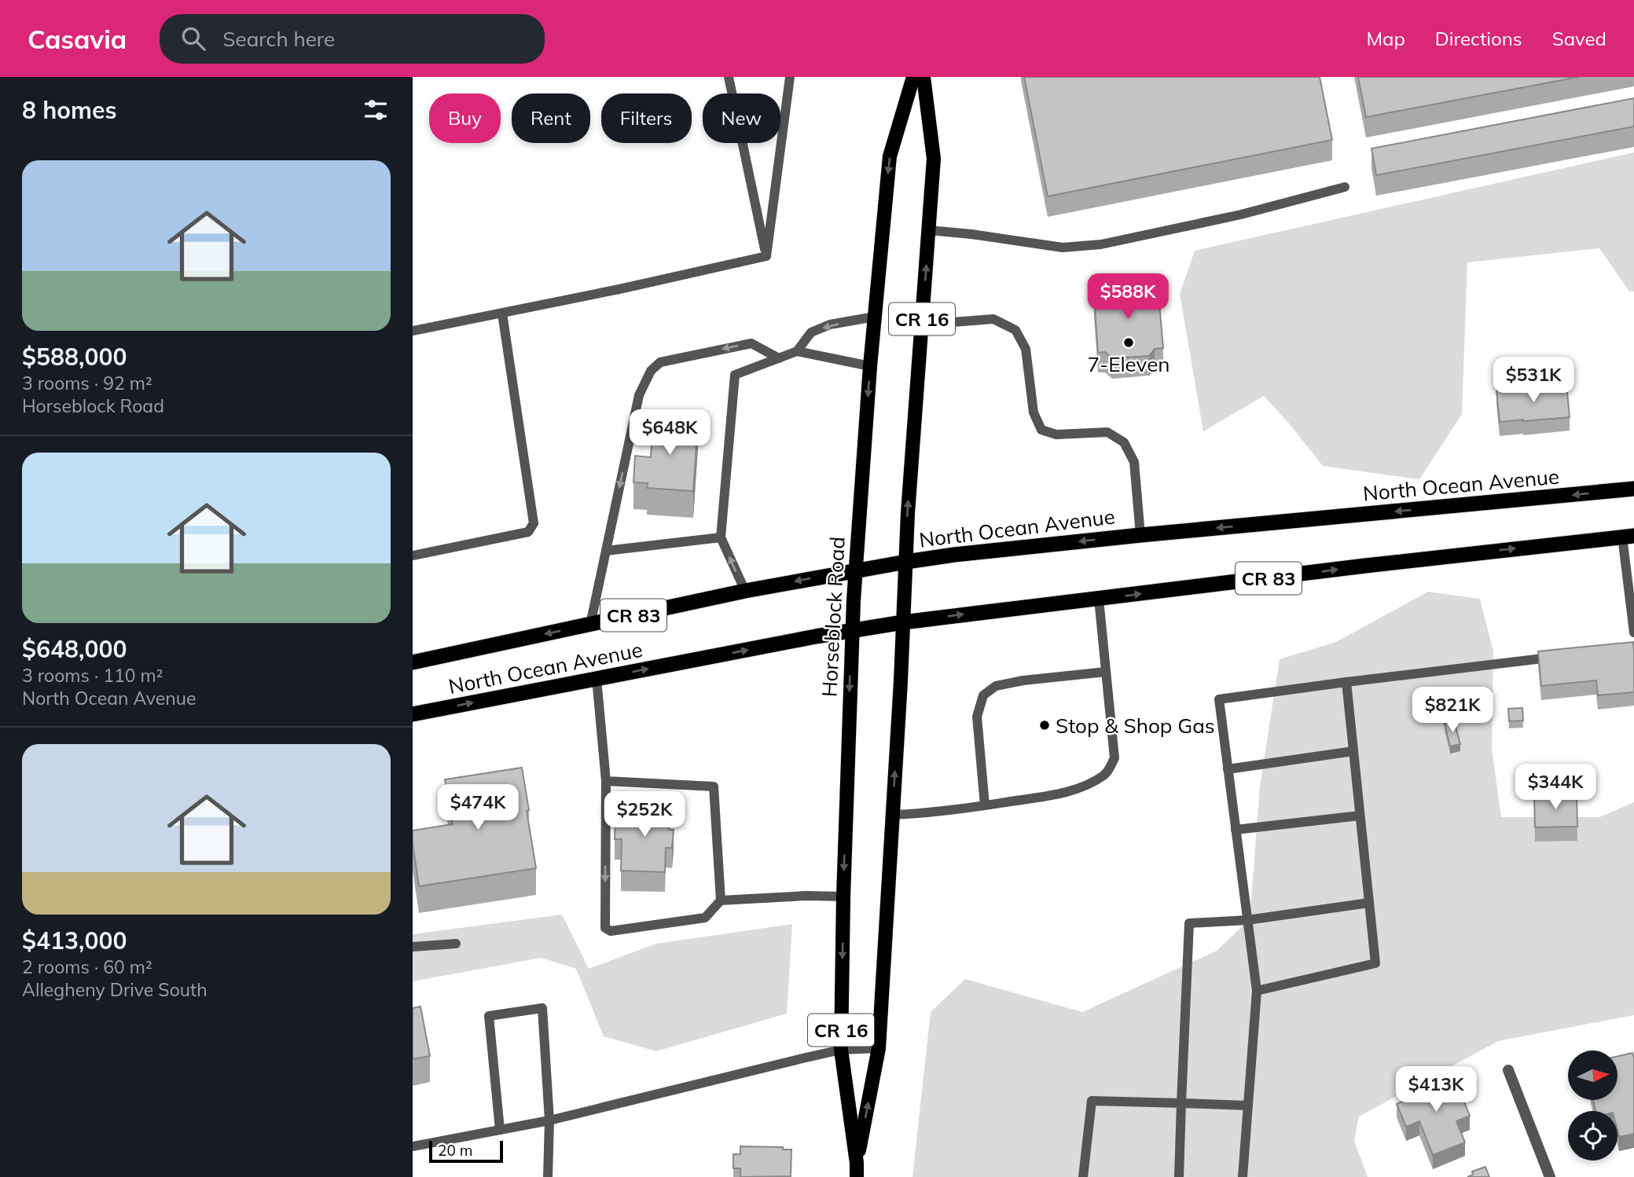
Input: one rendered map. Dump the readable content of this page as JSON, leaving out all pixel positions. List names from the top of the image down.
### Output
{
  "streets": {
    "highway": ["North Ocean Avenue", "CR 83"],
    "main road": ["CR 16", "Horseblock Road"]
  },
  "crossings": [
    ["North Ocean Avenue", "Horseblock Road"]
  ],
  "places": ["7-Eleven", "Stop & Shop Gas"],
  "scale_bar": "20 m",
  "north": "right",
  "page": {
    "header": "Casavia",
    "search": "Search here",
    "nav": ["Map", "Directions", "Saved"],
    "heading": "8 homes",
    "chip": [
      "Buy",
      "Rent",
      "Filters",
      "New"
    ],
    "list": [
      {
        "name": "$588,000",
        "note": "3 rooms · 92 m² · Horseblock Road"
      },
      {
        "name": "$648,000",
        "note": "3 rooms · 110 m² · North Ocean Avenue"
      },
      {
        "name": "$413,000",
        "note": "2 rooms · 60 m² · Allegheny Drive South"
      }
    ],
    "price": [
      "$588K",
      "$531K",
      "$648K",
      "$821K",
      "$344K",
      "$474K",
      "$252K",
      "$413K"
    ],
    "scale": "20 m"
  }
}
